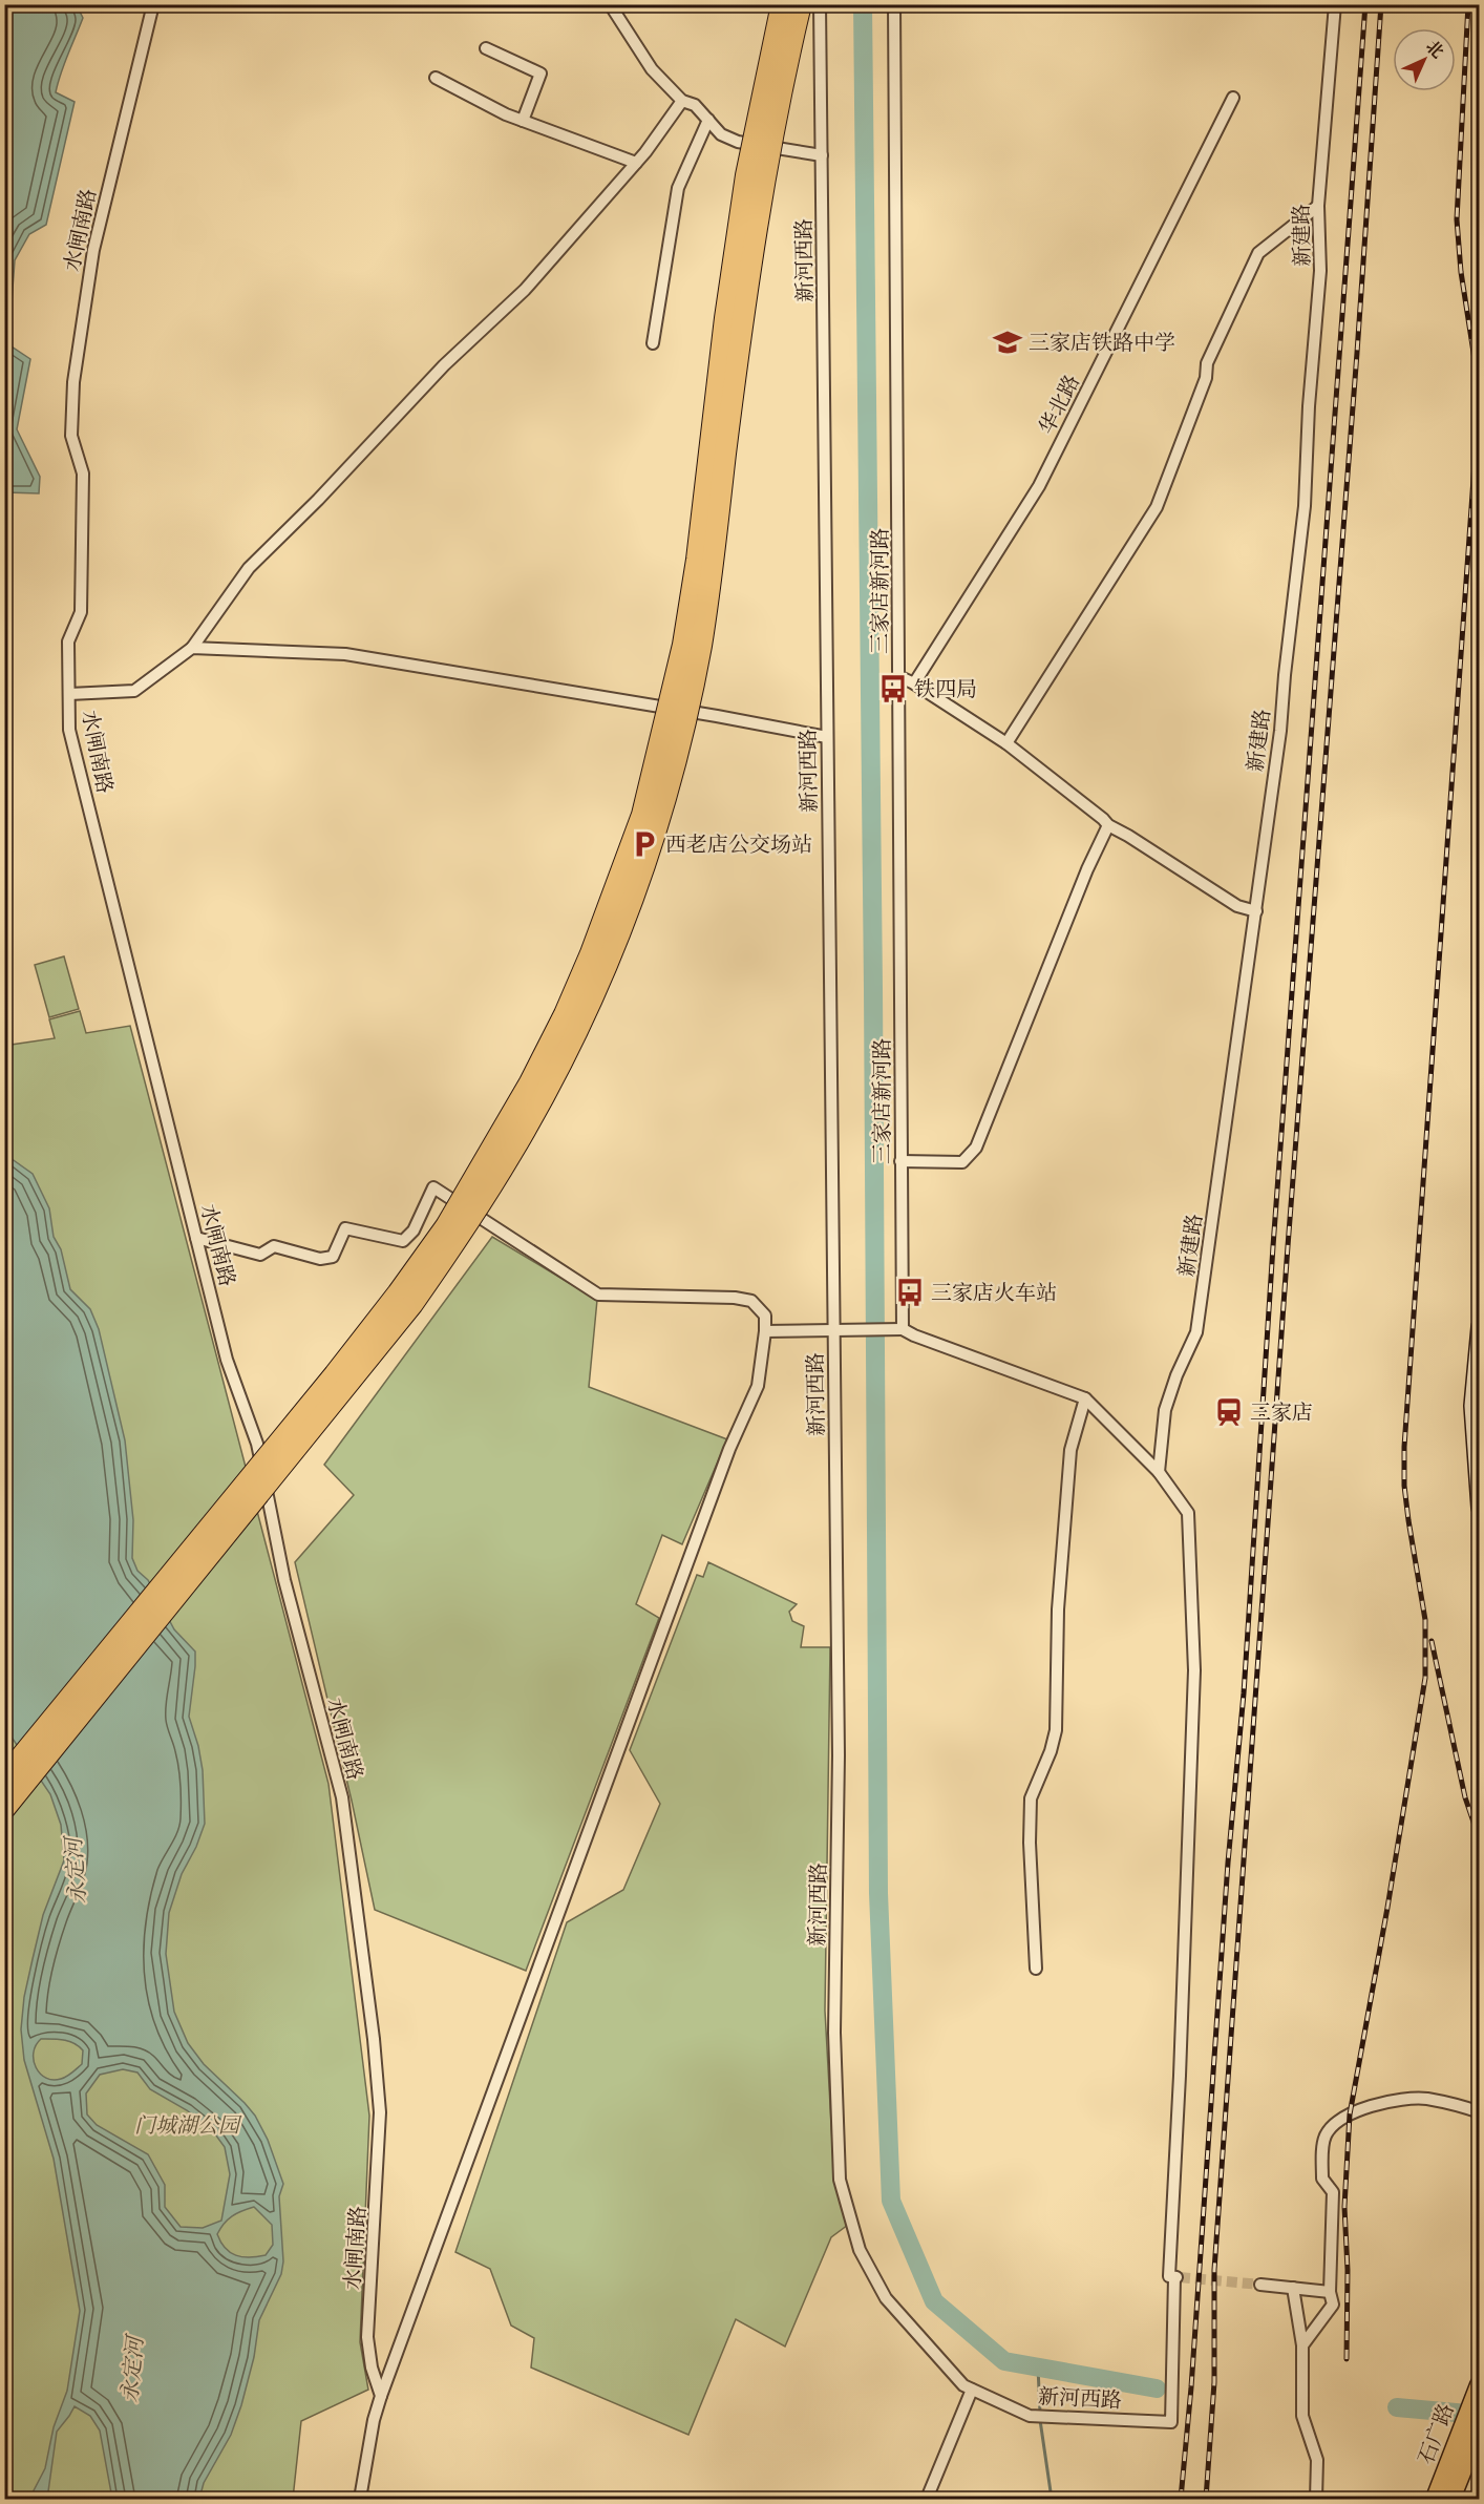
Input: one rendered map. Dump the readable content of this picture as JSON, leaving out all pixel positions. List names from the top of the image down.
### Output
{
  "streets": {
    "main road": ["石广路"],
    "street": [
      "水闸南路",
      "新建路",
      "新河西路",
      "华北路",
      "三家店新河路"
    ]
  },
  "crossings": [
    ["新建路", "新河西路"]
  ],
  "water": ["永定河"],
  "parks": ["门城湖公园"],
  "places": {
    "school or university": ["三家店铁路中学"],
    "bus stop": ["铁四局", "三家店火车站"],
    "parking": ["西老店公交场站"],
    "station": ["三家店"]
  },
  "north": "top right"
}
